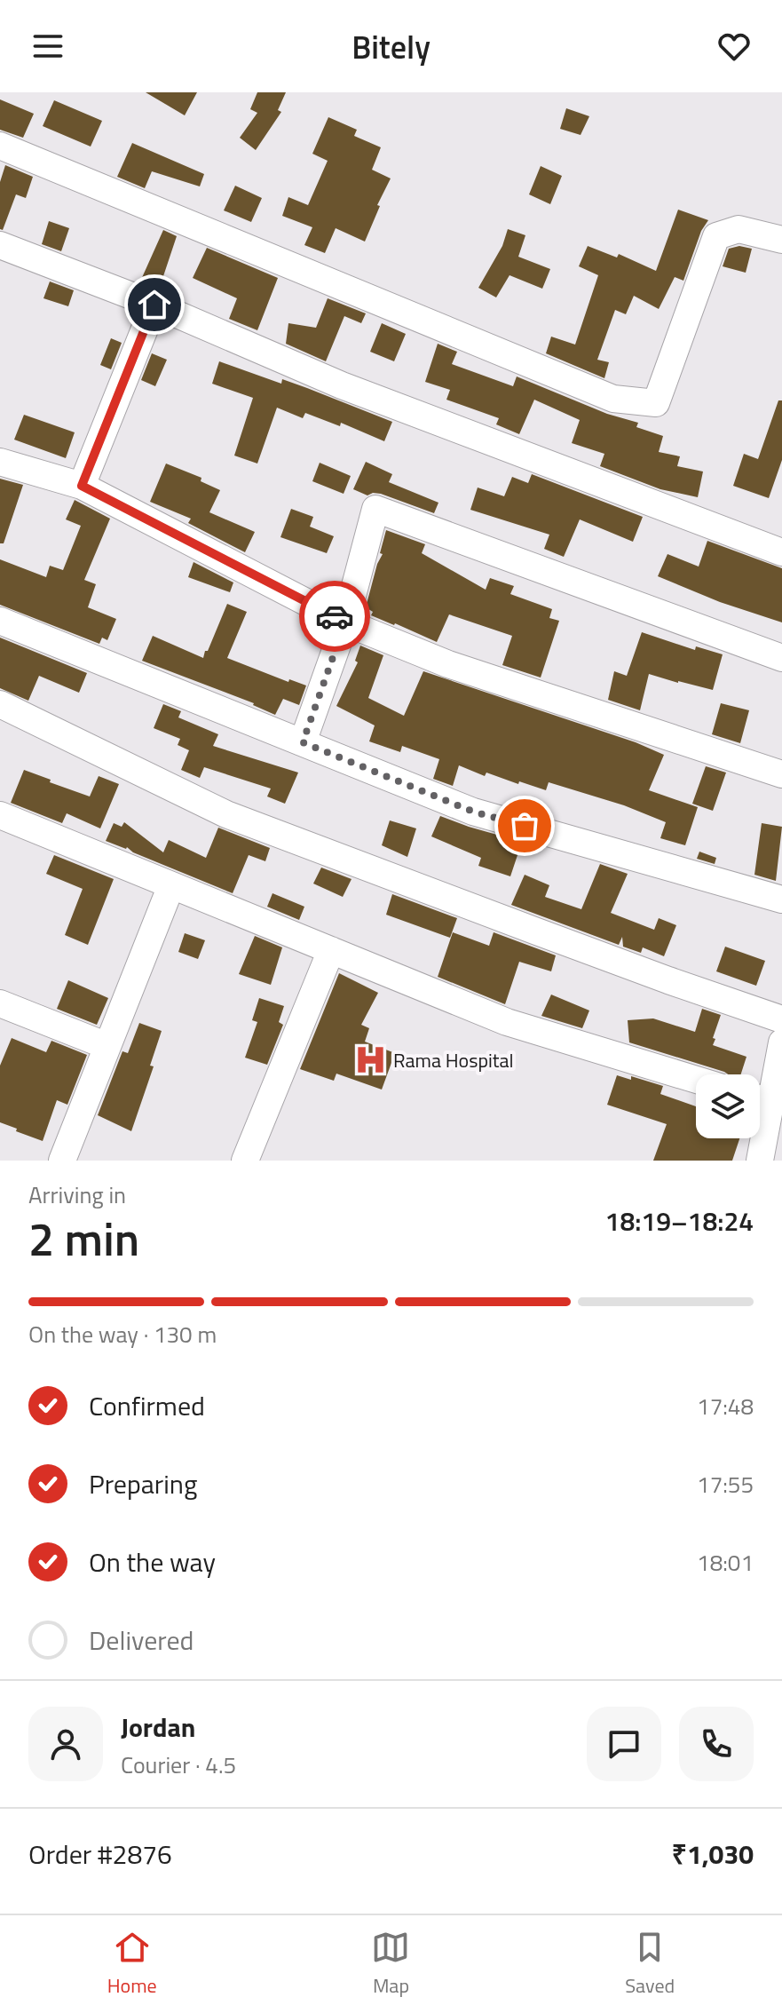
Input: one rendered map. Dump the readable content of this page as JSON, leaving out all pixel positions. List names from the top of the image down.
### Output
{
  "places": {
    "hospital": ["Rama Hospital"]
  },
  "page": {
    "header": "Bitely",
    "heading": ["2 min", "Arriving in", "18:19–18:24"],
    "panel": [
      "Jordan",
      "Courier · 4.5",
      "Order #2876",
      "₹1,030"
    ],
    "bar": "On the way · 130 m",
    "list": [
      ["Confirmed", "17:48"],
      ["Preparing", "17:55"],
      ["On the way", "18:01"],
      "Delivered"
    ],
    "tabs": ["Home", "Map", "Saved"]
  }
}
